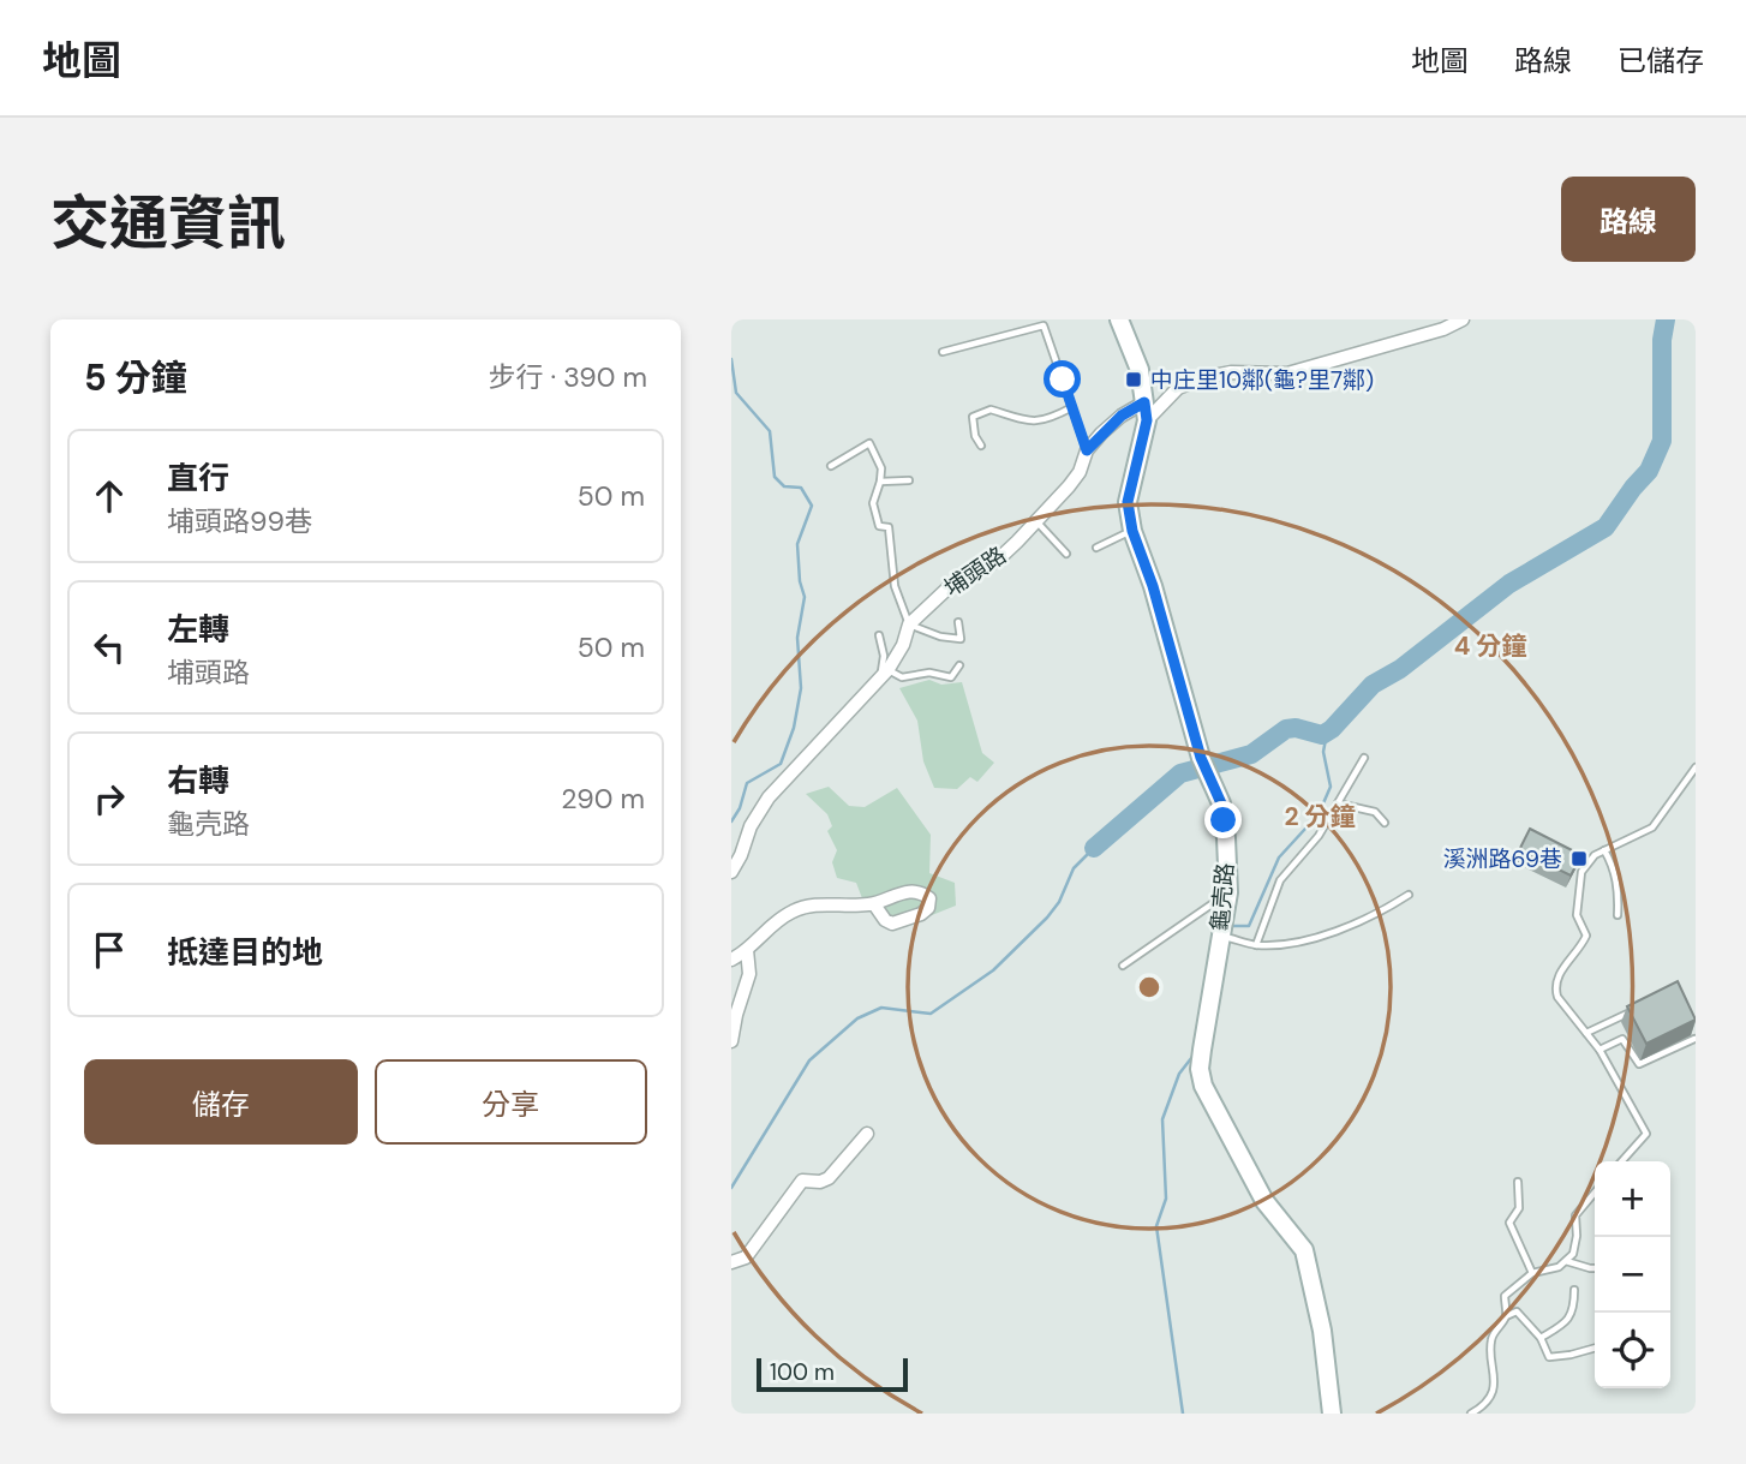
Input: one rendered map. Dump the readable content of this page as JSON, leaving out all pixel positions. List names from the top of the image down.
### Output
{
  "streets": {
    "street": ["埔頭路", "龜壳路"]
  },
  "crossings": [
    ["埔頭路", "龜壳路"]
  ],
  "places": {
    "transit": ["中庄里10鄰(龜?里7鄰)", "溪洲路69巷"]
  },
  "scale_bar": "100 m",
  "page": {
    "header": "地圖",
    "nav": ["地圖", "路線", "已儲存"],
    "title": "交通資訊",
    "buttons": [
      "路線",
      ["儲存", "分享"]
    ],
    "heading": ["5 分鐘", "步行 · 390 m"],
    "list": [
      ["直行", "埔頭路99巷", "50 m"],
      ["左轉", "埔頭路", "50 m"],
      ["右轉", "龜壳路", "290 m"],
      "抵達目的地"
    ],
    "map_buttons": ["+", "−"],
    "scale": "100 m"
  },
  "rings": ["4 分鐘", "2 分鐘"]
}
